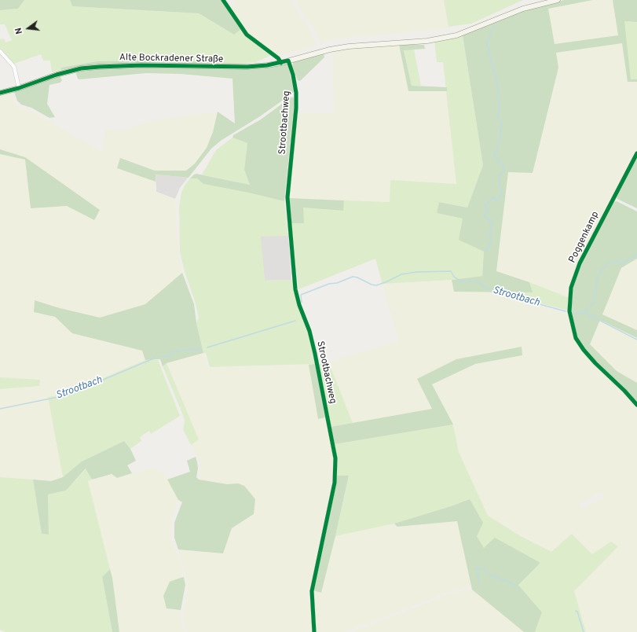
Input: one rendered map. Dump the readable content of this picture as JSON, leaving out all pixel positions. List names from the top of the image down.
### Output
{
  "streets": {
    "street": ["Alte Bockradener Straße", "Strootbachweg", "Poggenkamp"]
  },
  "crossings": [
    ["Alte Bockradener Straße", "Strootbachweg"]
  ],
  "water": ["Strootbach"],
  "north": "left"
}
